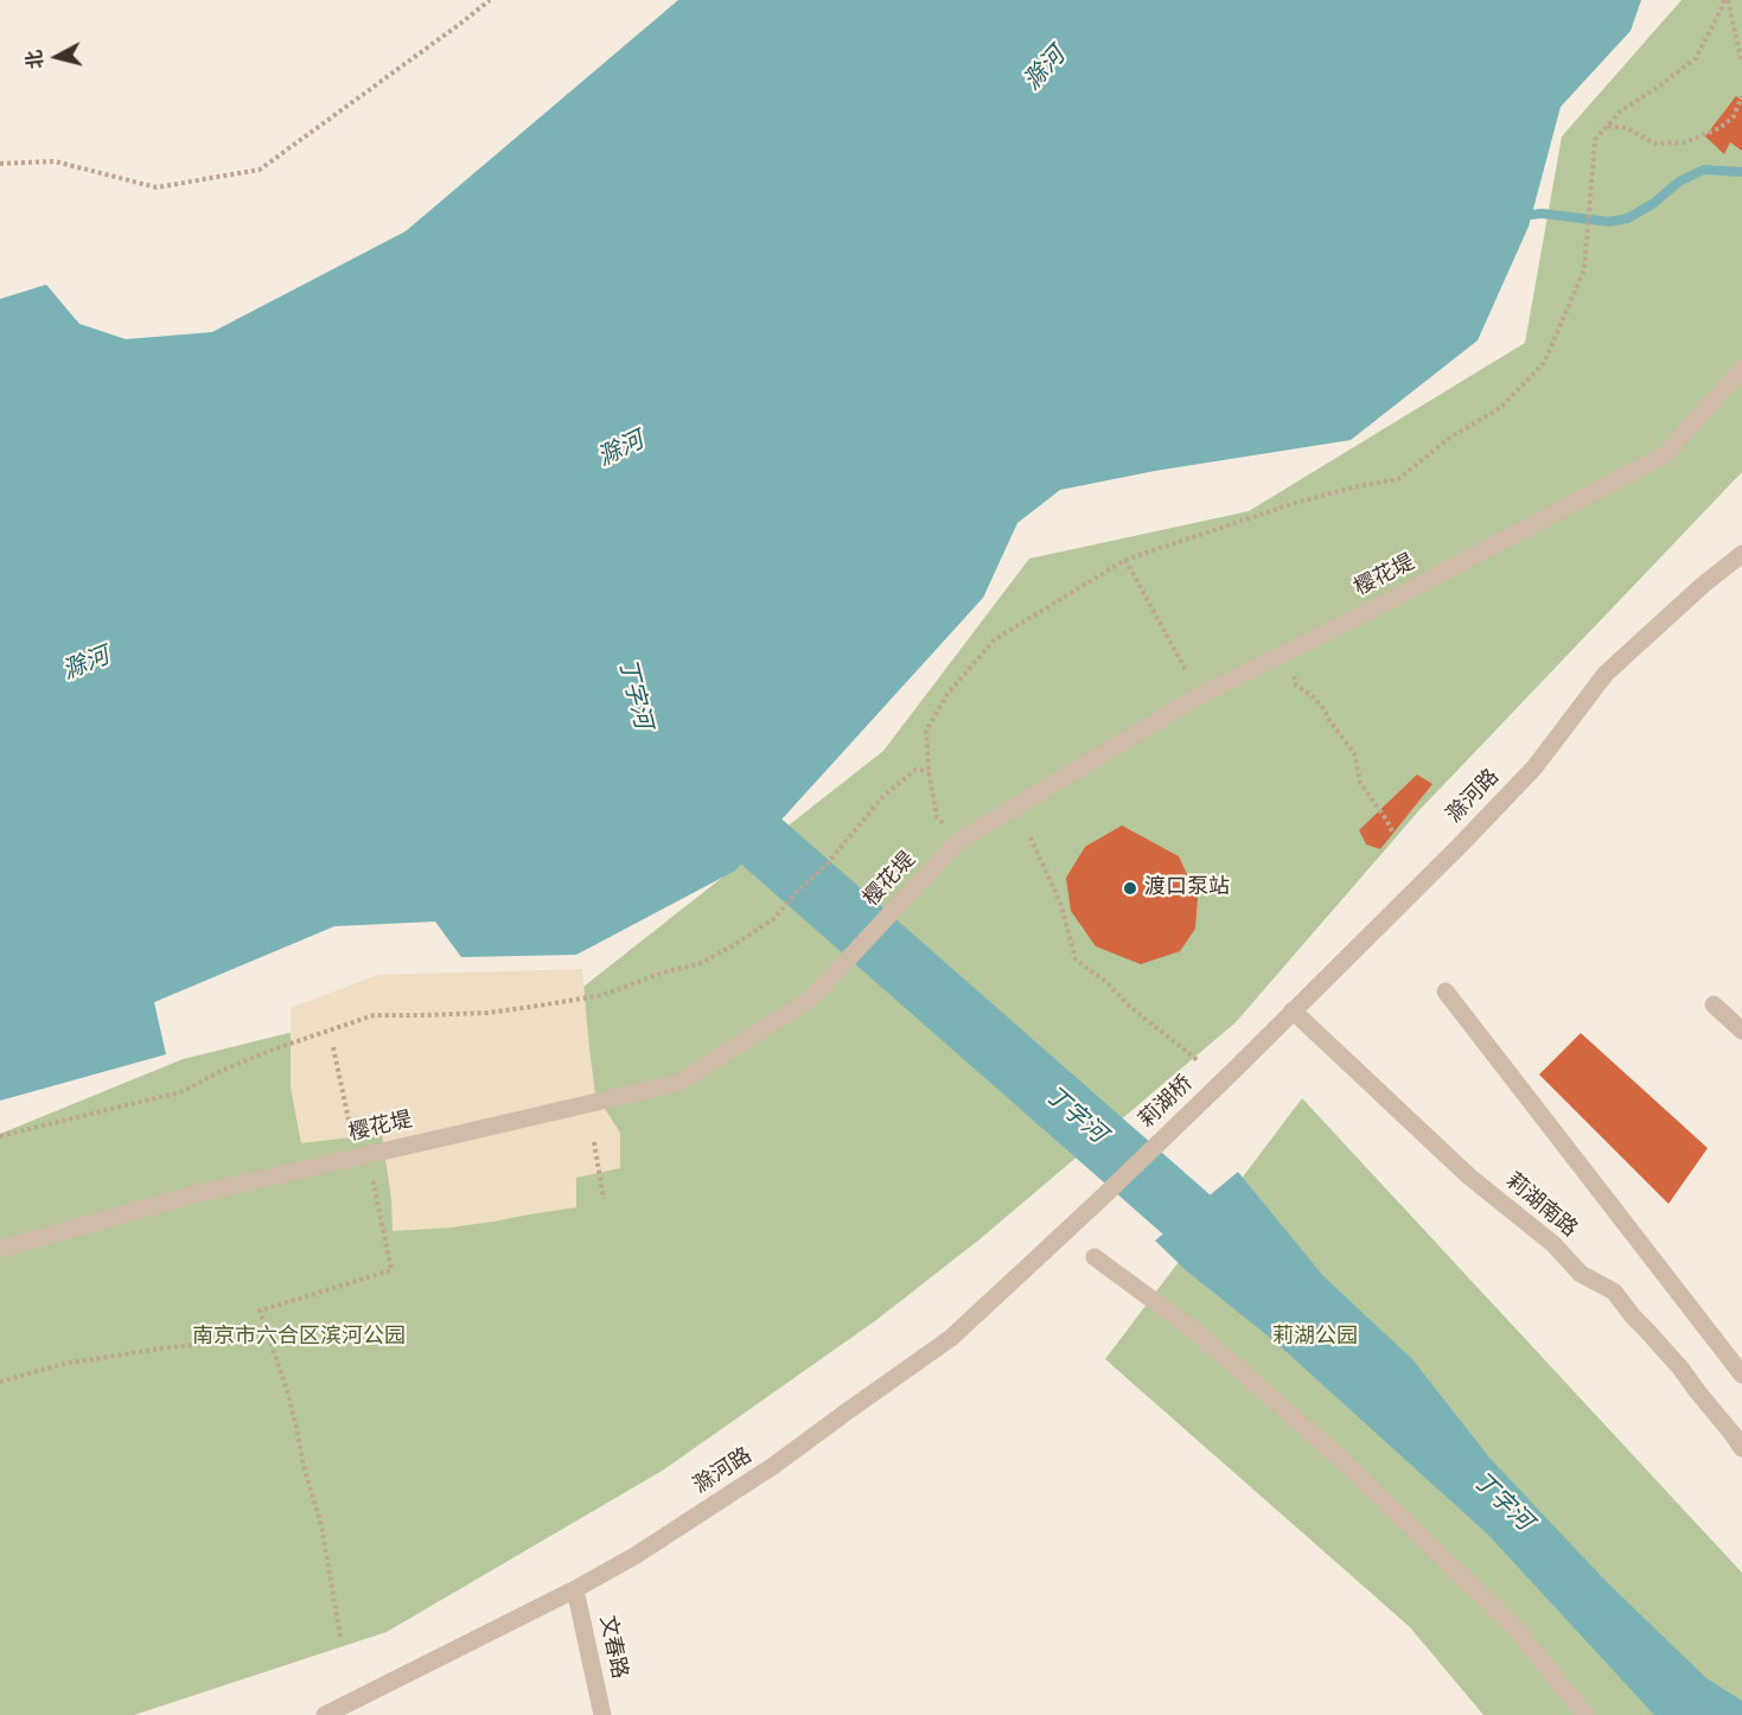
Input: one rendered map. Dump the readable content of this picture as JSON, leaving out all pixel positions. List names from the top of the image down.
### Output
{
  "streets": {
    "street": [
      "樱花堤",
      "滁河路",
      "莉湖桥",
      "莉湖南路",
      "文春路"
    ]
  },
  "crossings": [
    ["滁河路", "莉湖桥"],
    ["滁河路", "莉湖南路"],
    ["滁河路", "文春路"]
  ],
  "water": ["滁河", "丁字河"],
  "parks": ["南京市六合区滨河公园", "莉湖公园"],
  "places": ["渡口泵站"],
  "north": "left"
}
